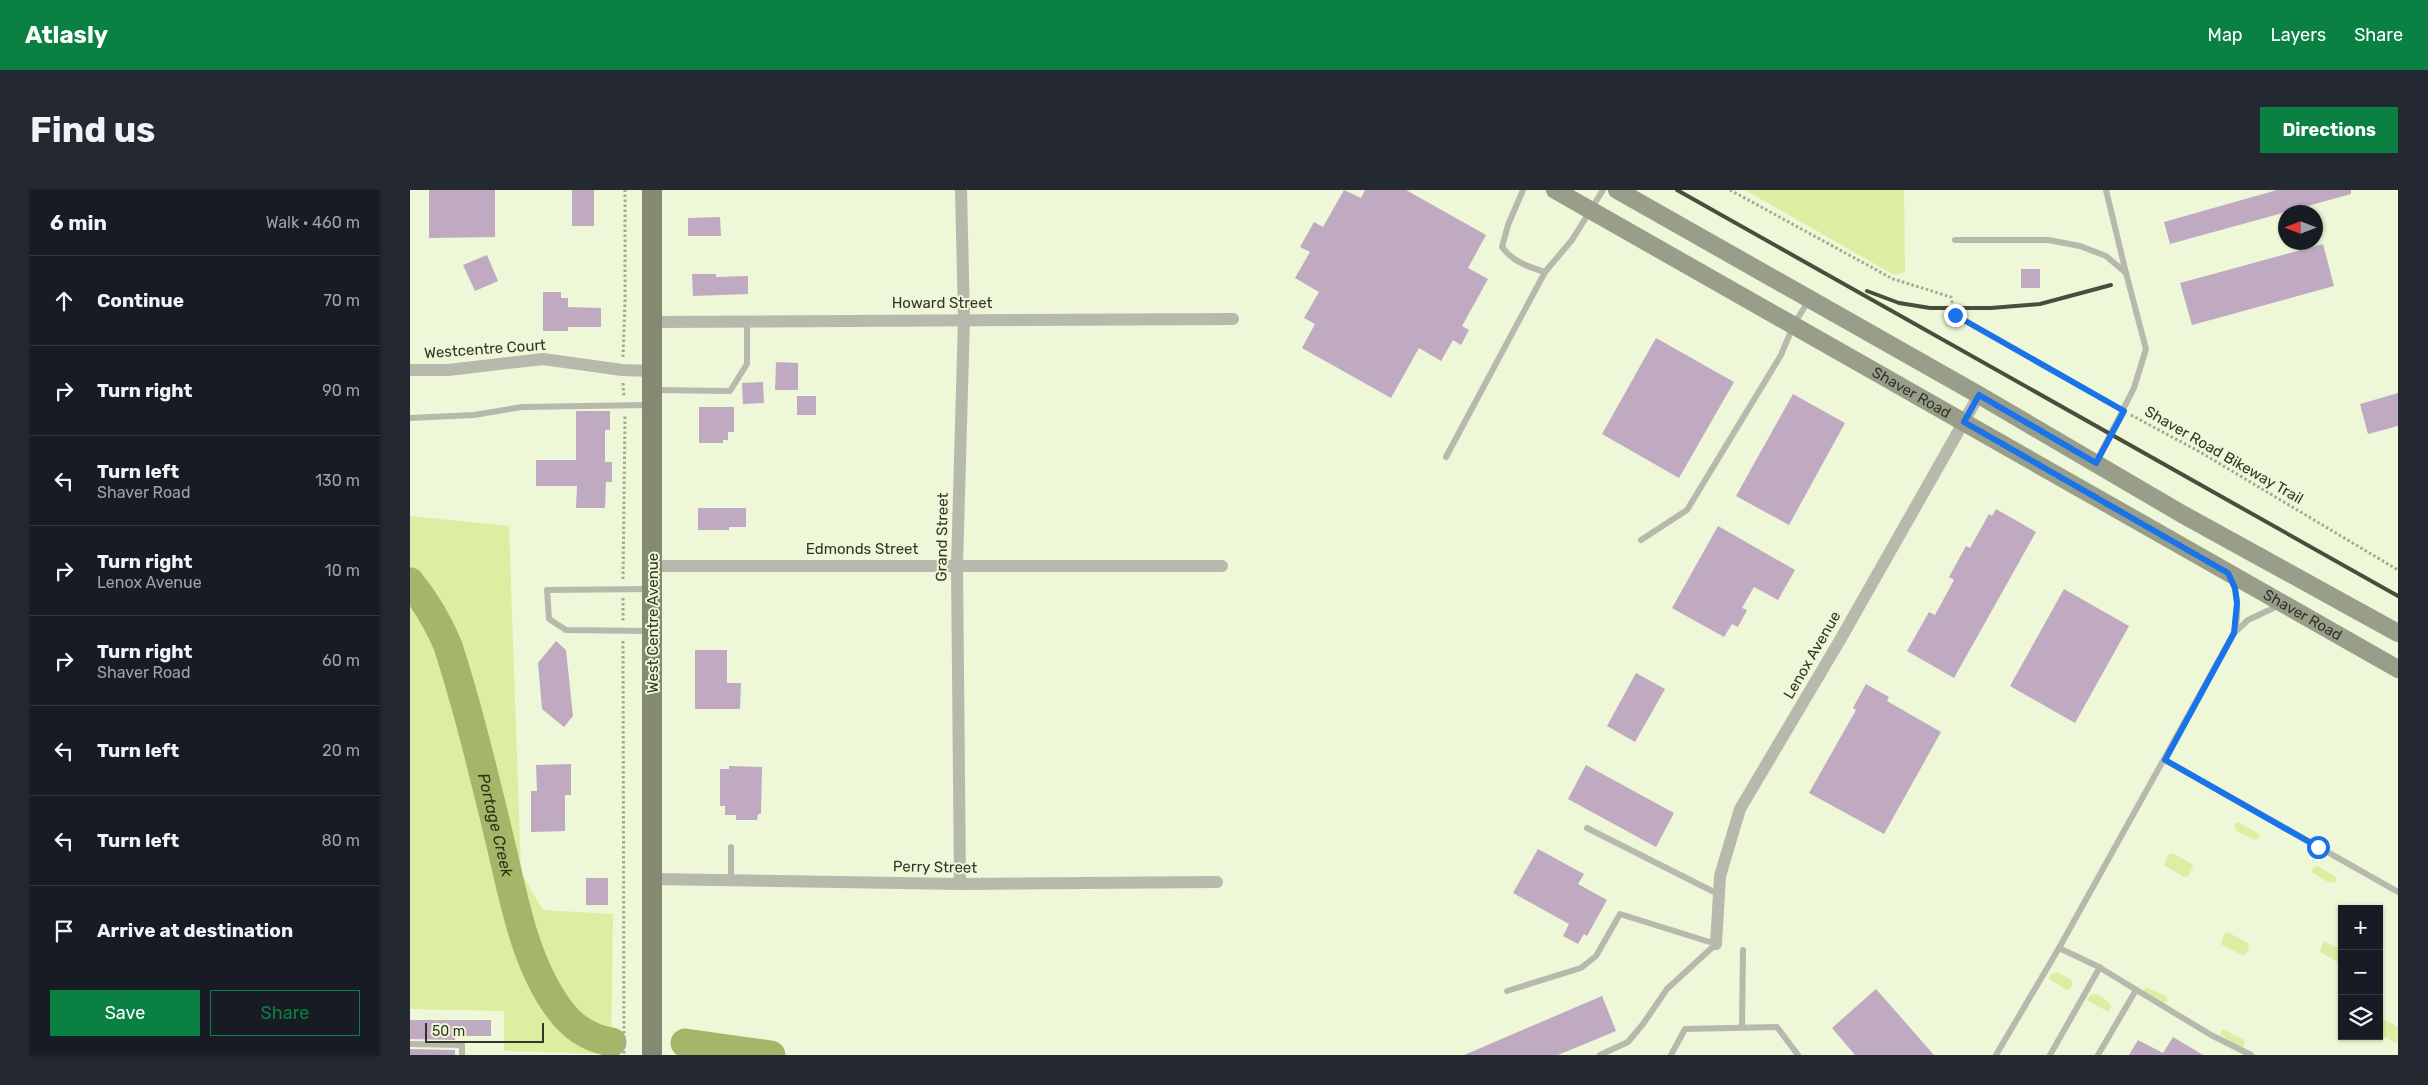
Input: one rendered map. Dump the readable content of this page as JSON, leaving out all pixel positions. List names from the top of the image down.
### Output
{
  "streets": {
    "main road": ["Shaver Road", "West Centre Avenue"],
    "street": [
      "Howard Street",
      "Westcentre Court",
      "Grand Street",
      "Edmonds Street",
      "Lenox Avenue",
      "Perry Street"
    ],
    "path": ["Shaver Road Bikeway Trail"]
  },
  "crossings": [
    ["Howard Street", "Grand Street"],
    ["Howard Street", "West Centre Avenue"],
    ["Westcentre Court", "West Centre Avenue"],
    ["Shaver Road", "Lenox Avenue"],
    ["Grand Street", "Edmonds Street"],
    ["Grand Street", "Perry Street"],
    ["Edmonds Street", "West Centre Avenue"],
    ["West Centre Avenue", "Perry Street"]
  ],
  "water": ["Portage Creek"],
  "scale_bar": "50 m",
  "north": "left",
  "page": {
    "header": "Atlasly",
    "nav": ["Map", "Layers", "Share"],
    "buttons": [
      "Directions",
      ["Save", "Share"]
    ],
    "title": "Find us",
    "heading": ["6 min", "Walk · 460 m"],
    "list": [
      ["Continue", "70 m"],
      ["Turn right", "90 m"],
      ["Turn left", "Shaver Road", "130 m"],
      ["Turn right", "Lenox Avenue", "10 m"],
      ["Turn right", "Shaver Road", "60 m"],
      ["Turn left", "20 m"],
      ["Turn left", "80 m"],
      "Arrive at destination"
    ],
    "map_buttons": ["+", "−"],
    "scale": "50 m"
  }
}
